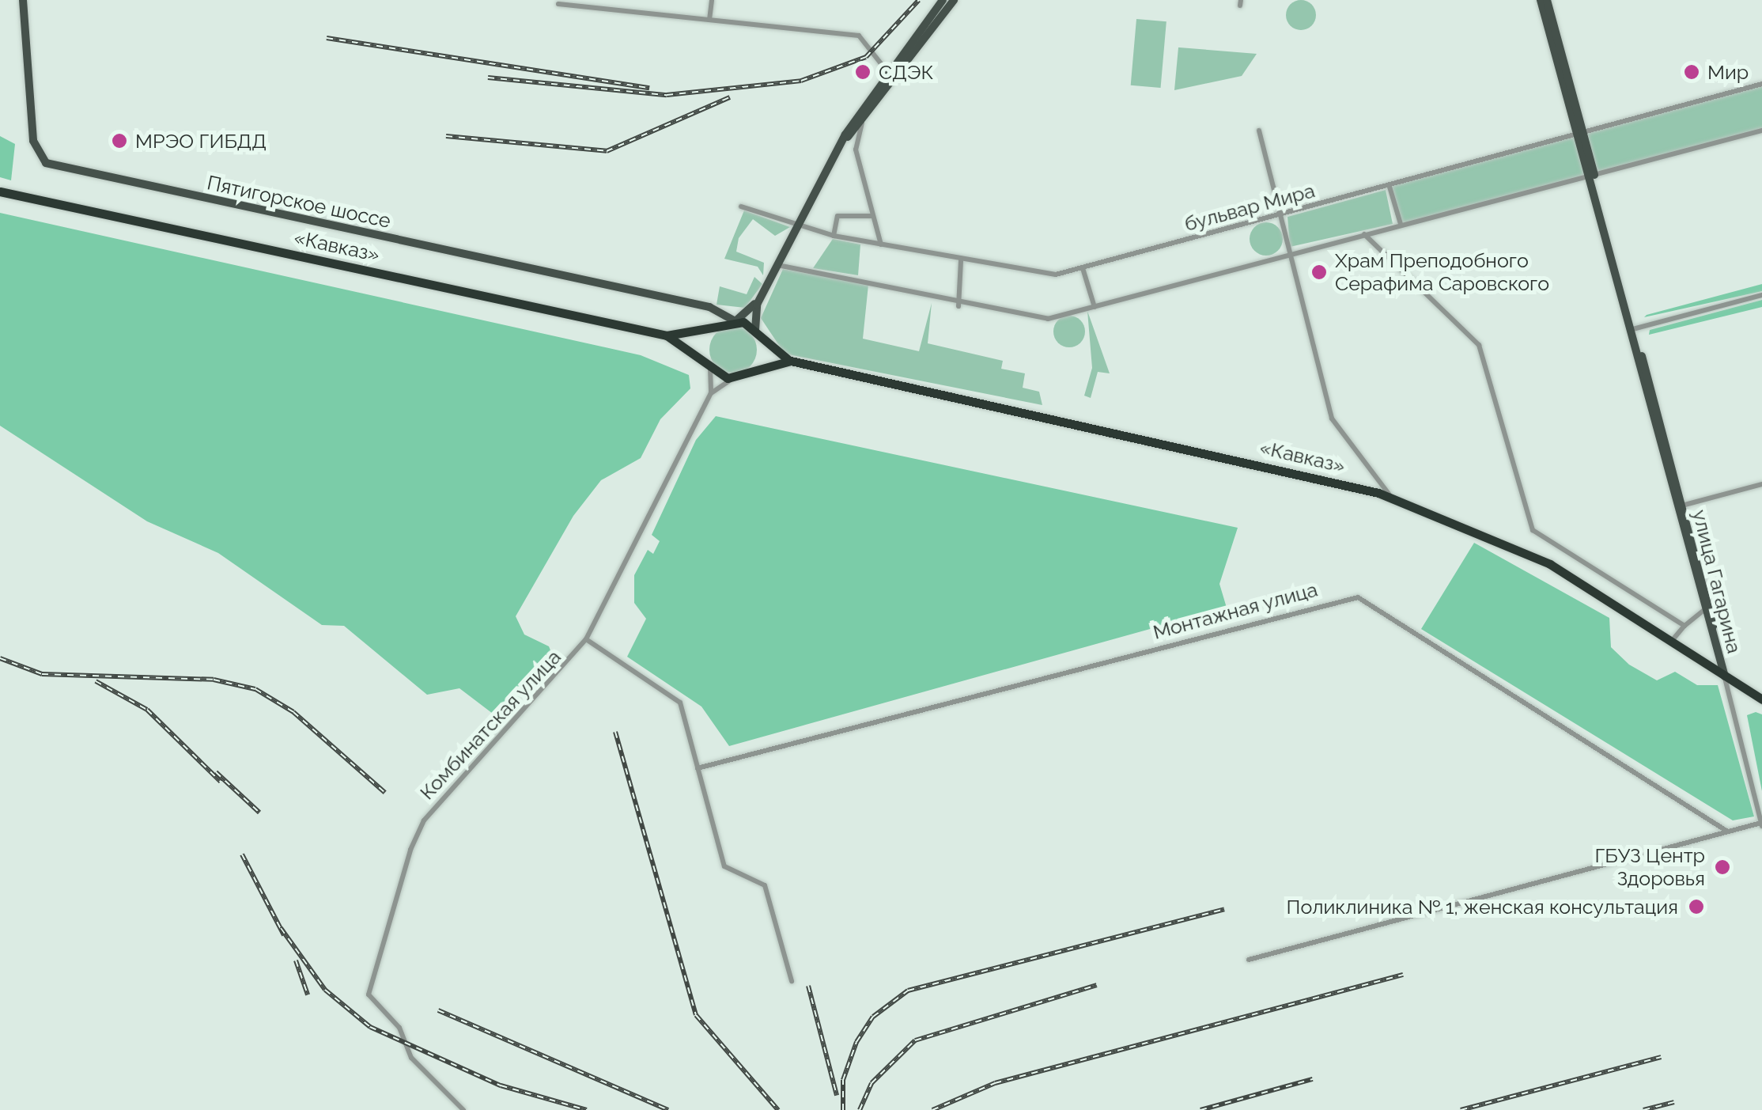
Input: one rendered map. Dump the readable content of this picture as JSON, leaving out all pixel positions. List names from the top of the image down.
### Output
{
  "streets": {
    "highway": ["«Кавказ»"],
    "main road": ["Пятигорское шоссе", "улица Гагарина"],
    "street": ["бульвар Мира", "Монтажная улица", "Комбинатская улица"]
  },
  "crossings": [
    ["Пятигорское шоссе", "«Кавказ»"],
    ["Пятигорское шоссе", "Комбинатская улица"],
    ["бульвар Мира", "улица Гагарина"],
    ["«Кавказ»", "улица Гагарина"],
    ["«Кавказ»", "Комбинатская улица"]
  ],
  "places": [
    "СДЭК",
    "Мир",
    "МРЭО ГИБДД",
    "Храм Преподобного Серафима Саровского",
    "ГБУЗ Центр Здоровья",
    "Поликлиника № 1, женская консультация"
  ]
}
